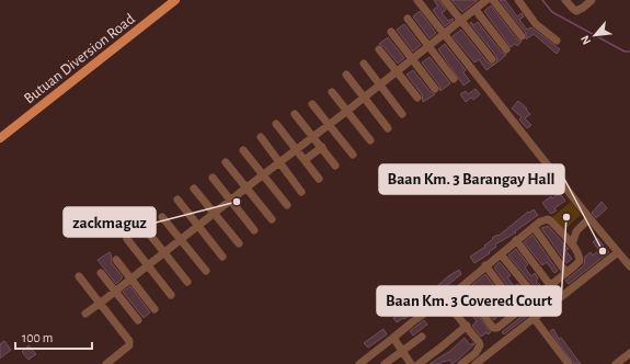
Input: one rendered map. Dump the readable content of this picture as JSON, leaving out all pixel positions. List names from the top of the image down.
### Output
{
  "streets": {
    "main road": ["Butuan Diversion Road"]
  },
  "places": ["zackmaguz", "Baan Km. 3 Covered Court", "Baan Km. 3 Barangay Hall"],
  "scale_bar": "100 m",
  "north": "bottom left"
}
